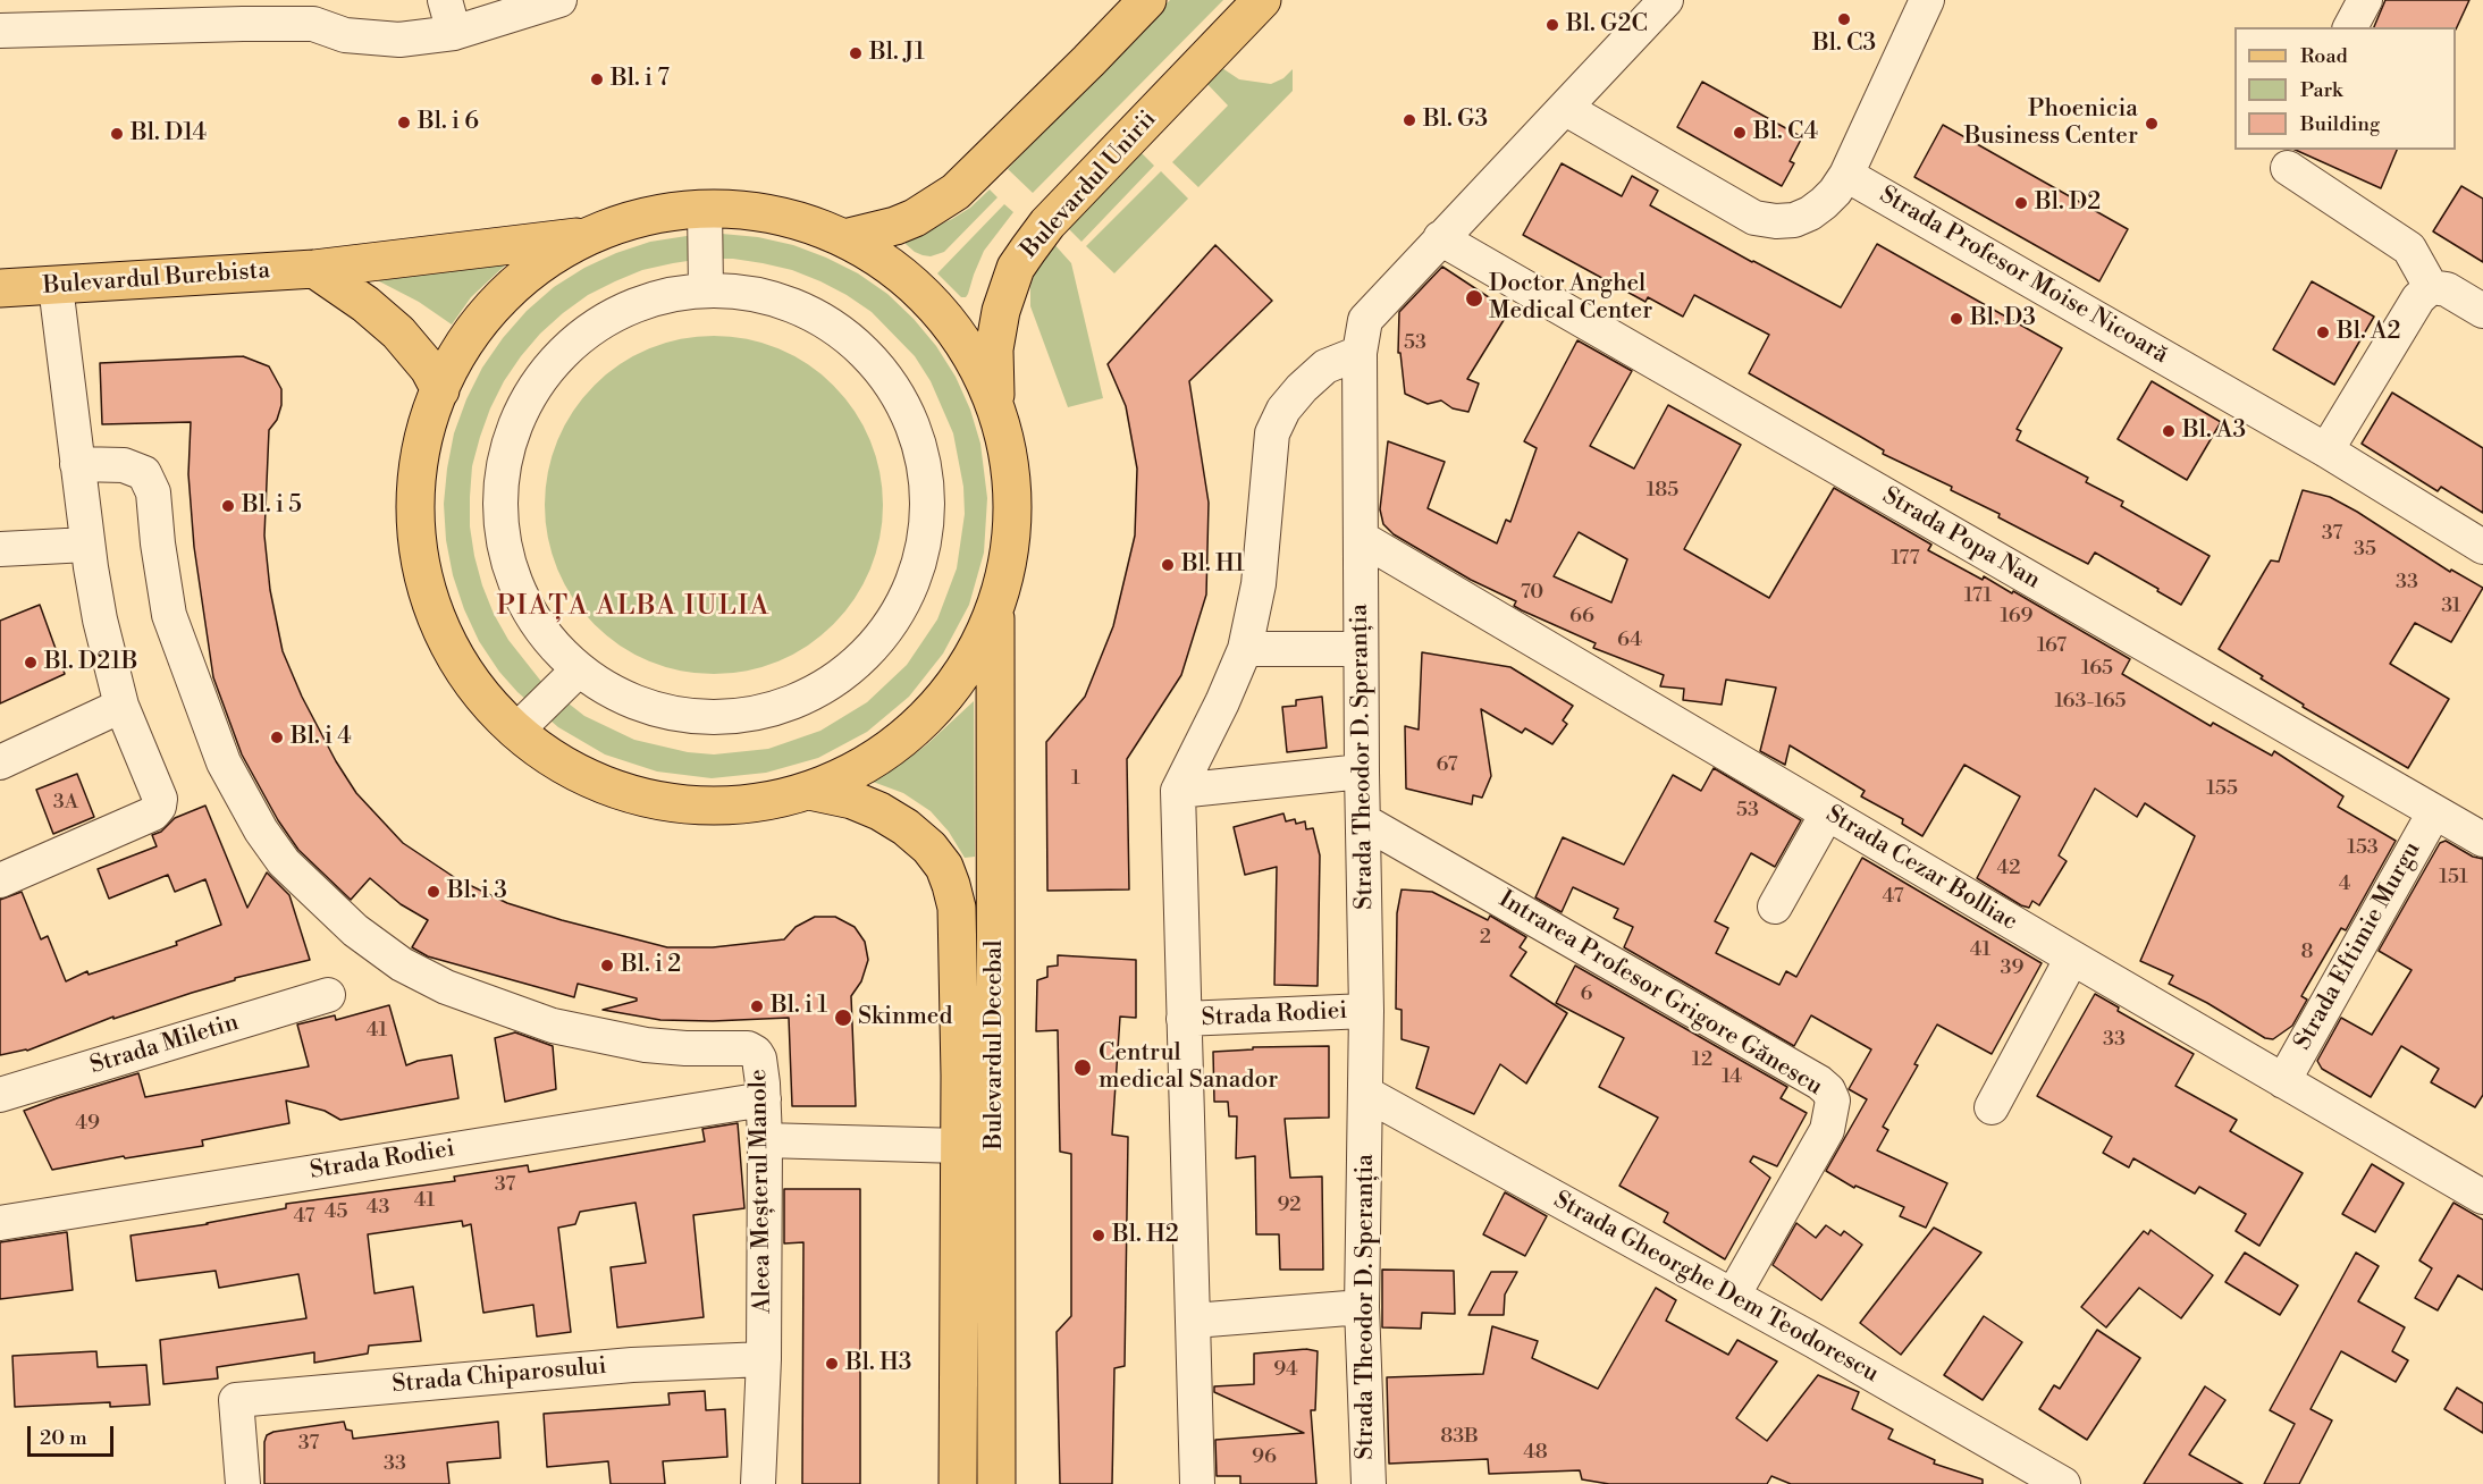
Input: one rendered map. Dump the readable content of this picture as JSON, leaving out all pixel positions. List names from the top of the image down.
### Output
{
  "streets": {
    "main road": ["Bulevardul Unirii", "Bulevardul Burebista", "Bulevardul Decebal"],
    "street": [
      "Strada Profesor Moise Nicoară",
      "Strada Popa Nan",
      "Strada Theodor D. Speranția",
      "Strada Cezar Bolliac",
      "Strada Eftimie Murgu",
      "Intrarea Profesor Grigore Gănescu",
      "Strada Rodiei",
      "Strada Miletin",
      "Aleea Meșterul Manole",
      "Strada Gheorghe Dem Teodorescu",
      "Strada Chiparosului"
    ]
  },
  "crossings": [
    ["Strada Popa Nan", "Strada Theodor D. Speranția"],
    ["Strada Popa Nan", "Strada Eftimie Murgu"],
    ["Strada Theodor D. Speranția", "Strada Cezar Bolliac"],
    ["Strada Theodor D. Speranția", "Intrarea Profesor Grigore Gănescu"],
    ["Strada Theodor D. Speranția", "Strada Rodiei"],
    ["Strada Theodor D. Speranția", "Strada Gheorghe Dem Teodorescu"],
    ["Strada Cezar Bolliac", "Strada Eftimie Murgu"],
    ["Intrarea Profesor Grigore Gănescu", "Strada Gheorghe Dem Teodorescu"],
    ["Strada Rodiei", "Aleea Meșterul Manole"],
    ["Aleea Meșterul Manole", "Strada Chiparosului"]
  ],
  "districts": ["PIAȚA ALBA IULIA"],
  "places": [
    "Bl. C3",
    "Bl. G2C",
    "Bl. J1",
    "Bl. i 7",
    "Bl. G3",
    "Bl. i 6",
    "Phoenicia Business Center",
    "Bl. C4",
    "Bl. D14",
    "Bl. D2",
    "Doctor Anghel Medical Center",
    "Bl. D3",
    "Bl. A2",
    "Bl. A3",
    "Bl. i 5",
    "Bl. H1",
    "Bl. D21B",
    "Bl. i 4",
    "Bl. i 3",
    "Bl. i 2",
    "Bl. i 1",
    "Skinmed",
    "Centrul medical Sanador",
    "Bl. H2",
    "Bl. H3"
  ],
  "house_numbers": [
    "53",
    "185",
    "37",
    "35",
    "177",
    "33",
    "70",
    "171",
    "31",
    "66",
    "169",
    "64",
    "167",
    "165",
    "163-165",
    "67",
    "1",
    "155",
    "3A",
    "53",
    "153",
    "42",
    "151",
    "4",
    "47",
    "2",
    "41",
    "8",
    "39",
    "6",
    "41",
    "33",
    "12",
    "14",
    "49",
    "37",
    "41",
    "92",
    "43",
    "45",
    "47",
    "94",
    "83B",
    "37",
    "48",
    "96",
    "33"
  ],
  "legend": ["Road", "Park", "Building"],
  "scale_bar": "20 m"
}
